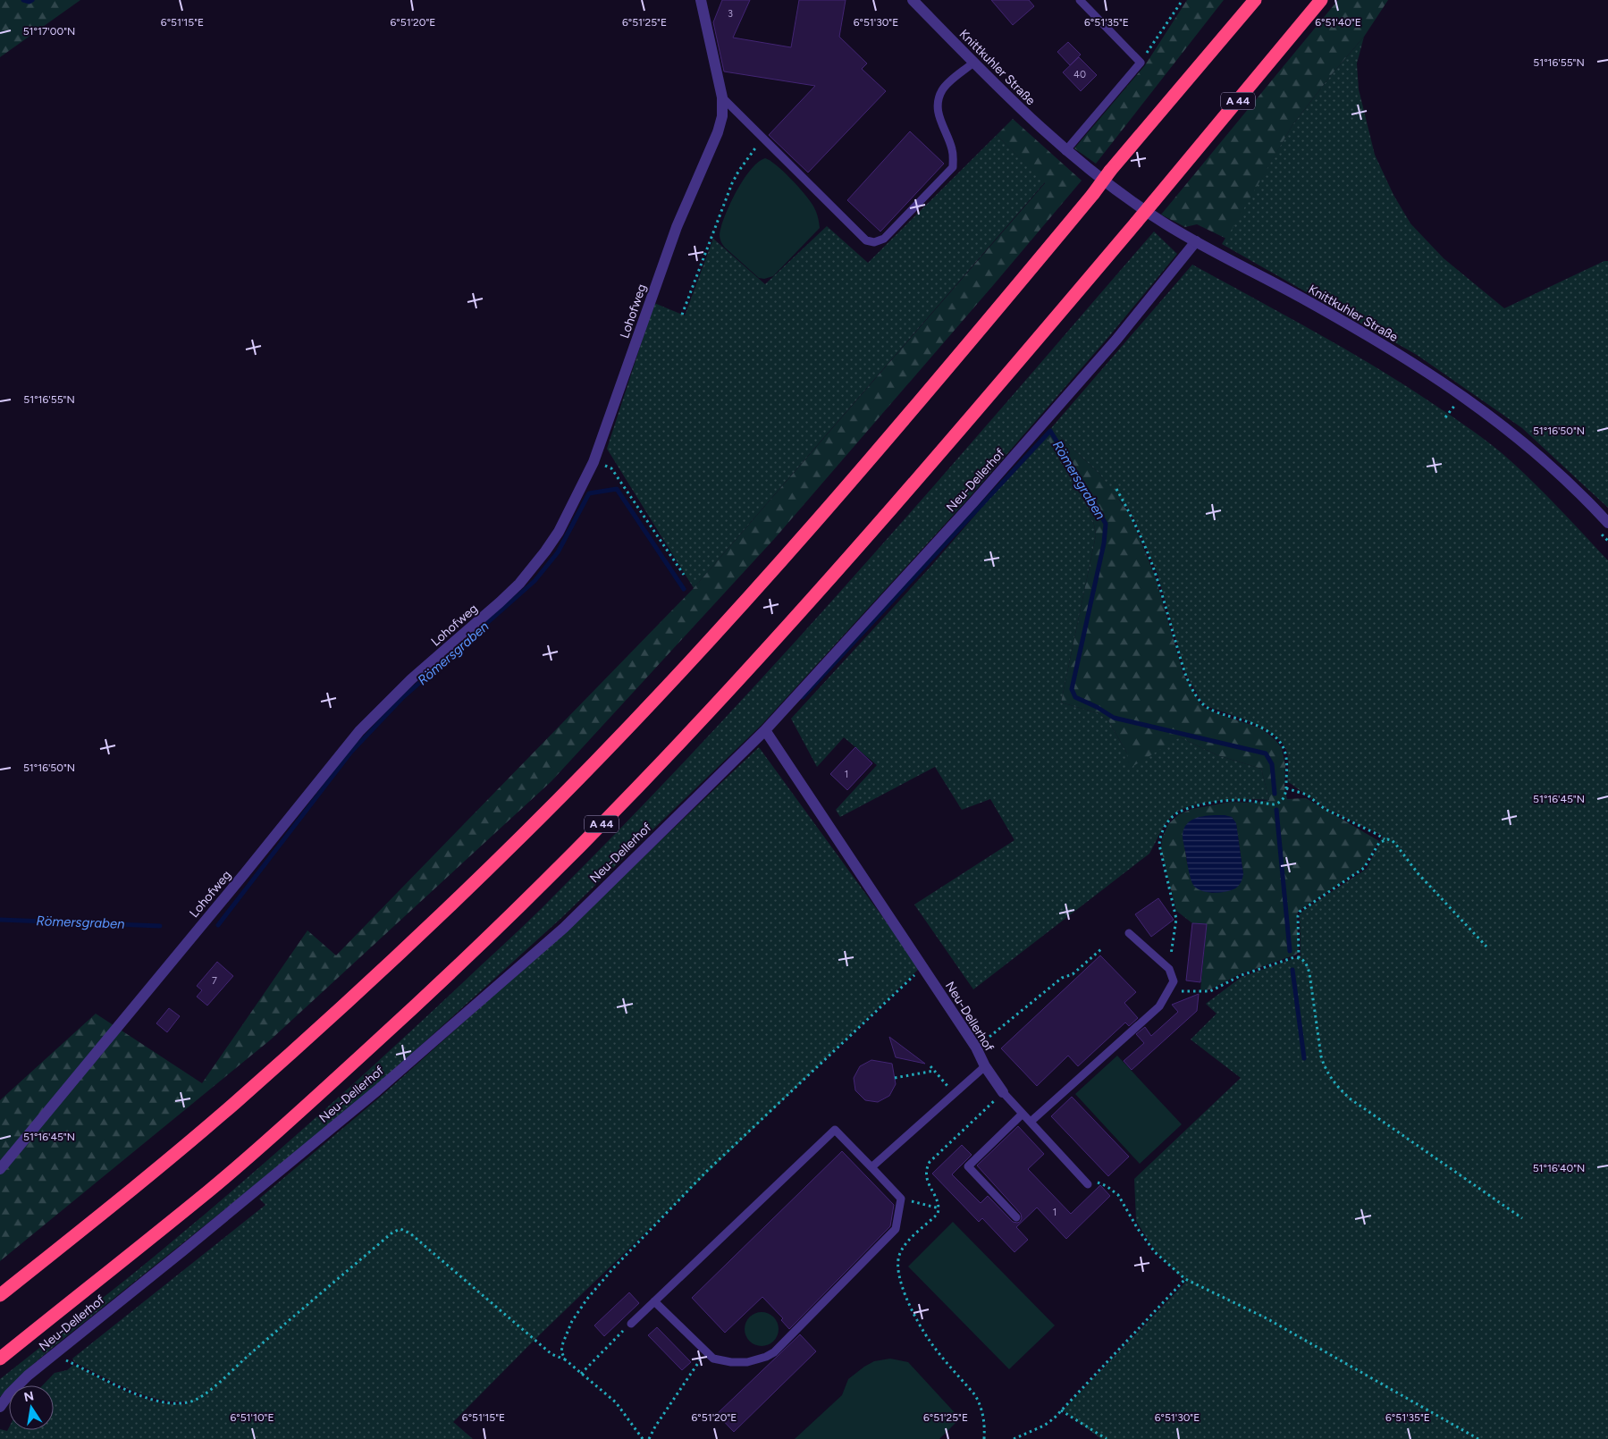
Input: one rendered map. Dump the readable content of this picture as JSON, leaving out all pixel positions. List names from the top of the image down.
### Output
{
  "streets": {
    "highway": ["A 44"],
    "street": ["Knittkuhler Straße", "Lohofweg", "Neu-Dellerhof"]
  },
  "crossings": [
    ["Knittkuhler Straße", "Neu-Dellerhof"]
  ],
  "water": ["Römersgraben"],
  "house_numbers": [
    "3",
    "40",
    "1",
    "7",
    "1"
  ],
  "north": "top",
  "coordinates": [
    "6°51'15\"E",
    "6°51'20\"E",
    "6°51'25\"E",
    "6°51'30\"E",
    "6°51'35\"E",
    "6°51'40\"E",
    "51°17'00\"N",
    "51°16'55\"N",
    "51°16'50\"N",
    "51°16'45\"N",
    "51°16'40\"N",
    "6°51'10\"E"
  ]
}
